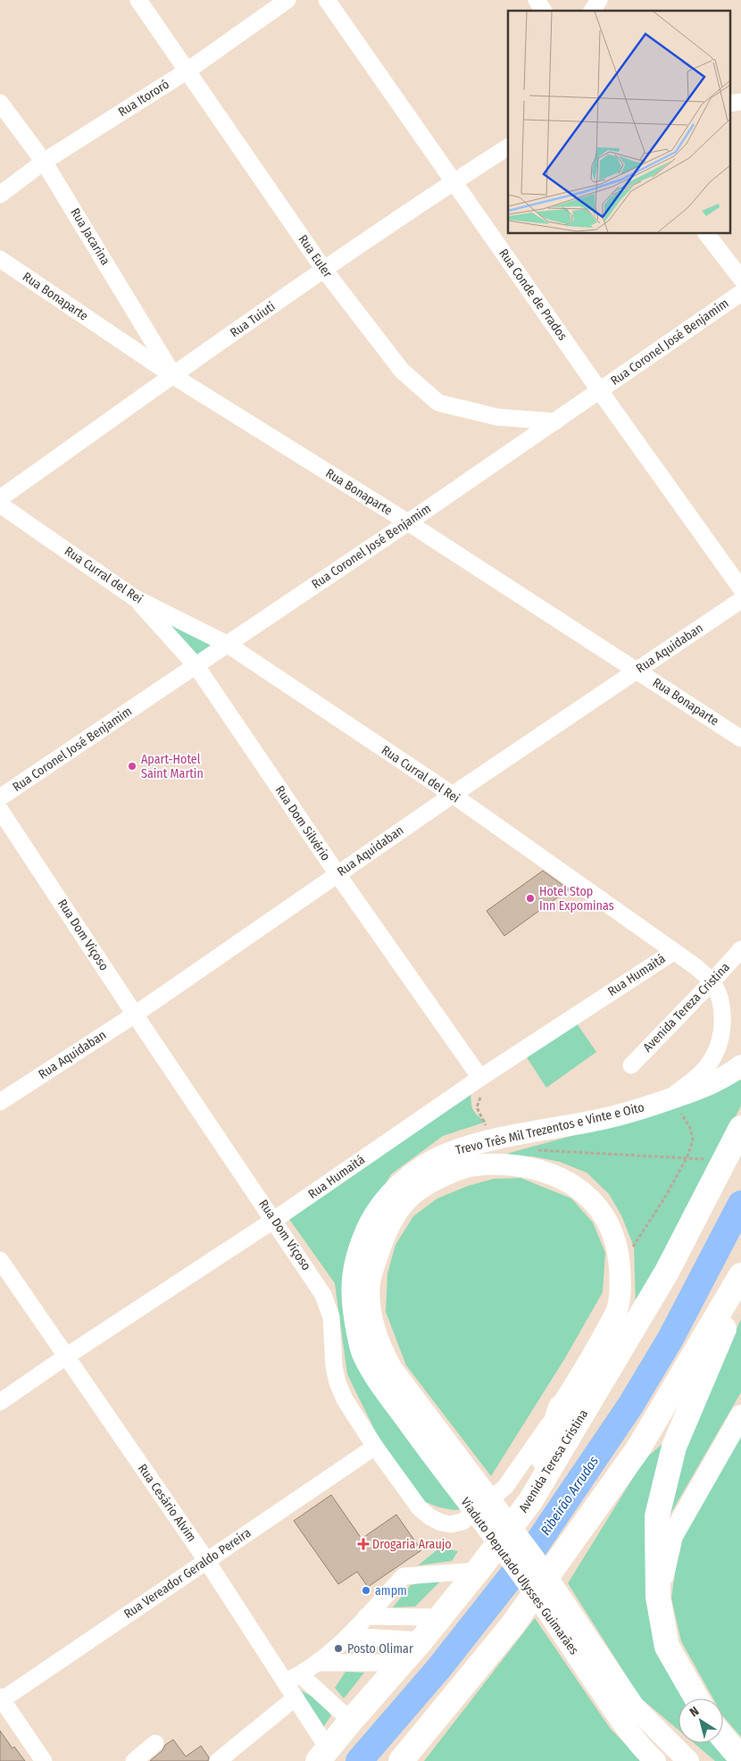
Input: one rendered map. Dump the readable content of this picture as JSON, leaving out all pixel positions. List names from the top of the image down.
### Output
{
  "streets": {
    "highway": ["Avenida Teresa Cristina"],
    "main road": ["Trevo Três Mil Trezentos e Vinte e Oito", "Viaduto Deputado Ulysses Guimarães"],
    "street": [
      "Rua Itororó",
      "Rua Jacarina",
      "Rua Euler",
      "Rua Conde de Prados",
      "Rua Bonaparte",
      "Rua Tuiuti",
      "Rua Coronel José Benjamim",
      "Rua Curral del Rei",
      "Rua Aquidaban",
      "Rua Dom Silvério",
      "Rua Dom Viçoso",
      "Rua Humaitá",
      "Avenida Tereza Cristina",
      "Rua Cesário Alvim",
      "Rua Vereador Geraldo Pereira"
    ]
  },
  "crossings": [
    ["Rua Itororó", "Rua Jacarina"],
    ["Rua Itororó", "Rua Euler"],
    ["Rua Jacarina", "Rua Bonaparte"],
    ["Rua Jacarina", "Rua Tuiuti"],
    ["Rua Euler", "Rua Tuiuti"],
    ["Rua Euler", "Rua Coronel José Benjamim"],
    ["Rua Conde de Prados", "Rua Tuiuti"],
    ["Rua Conde de Prados", "Rua Coronel José Benjamim"],
    ["Rua Bonaparte", "Rua Tuiuti"],
    ["Rua Bonaparte", "Rua Coronel José Benjamim"],
    ["Rua Bonaparte", "Rua Aquidaban"],
    ["Rua Coronel José Benjamim", "Rua Curral del Rei"],
    ["Rua Coronel José Benjamim", "Rua Dom Silvério"],
    ["Rua Curral del Rei", "Rua Aquidaban"],
    ["Rua Curral del Rei", "Rua Dom Silvério"],
    ["Rua Curral del Rei", "Rua Humaitá"],
    ["Rua Curral del Rei", "Avenida Tereza Cristina"],
    ["Rua Curral del Rei", "Trevo Três Mil Trezentos e Vinte e Oito"],
    ["Rua Aquidaban", "Rua Dom Silvério"],
    ["Rua Aquidaban", "Rua Dom Viçoso"],
    ["Rua Dom Silvério", "Rua Humaitá"],
    ["Rua Dom Viçoso", "Rua Humaitá"],
    ["Rua Dom Viçoso", "Trevo Três Mil Trezentos e Vinte e Oito"],
    ["Rua Dom Viçoso", "Rua Vereador Geraldo Pereira"],
    ["Rua Humaitá", "Rua Cesário Alvim"],
    ["Trevo Três Mil Trezentos e Vinte e Oito", "Viaduto Deputado Ulysses Guimarães"],
    ["Avenida Teresa Cristina", "Rua Cesário Alvim"],
    ["Rua Cesário Alvim", "Rua Vereador Geraldo Pereira"]
  ],
  "water": ["Ribeirão Arrudas"],
  "places": {
    "other": [
      "Apart-Hotel Saint Martin",
      "Hotel Stop Inn Expominas",
      "ampm",
      "Posto Olimar"
    ],
    "health": ["Drogaria Araujo"]
  },
  "north": "top left"
}
